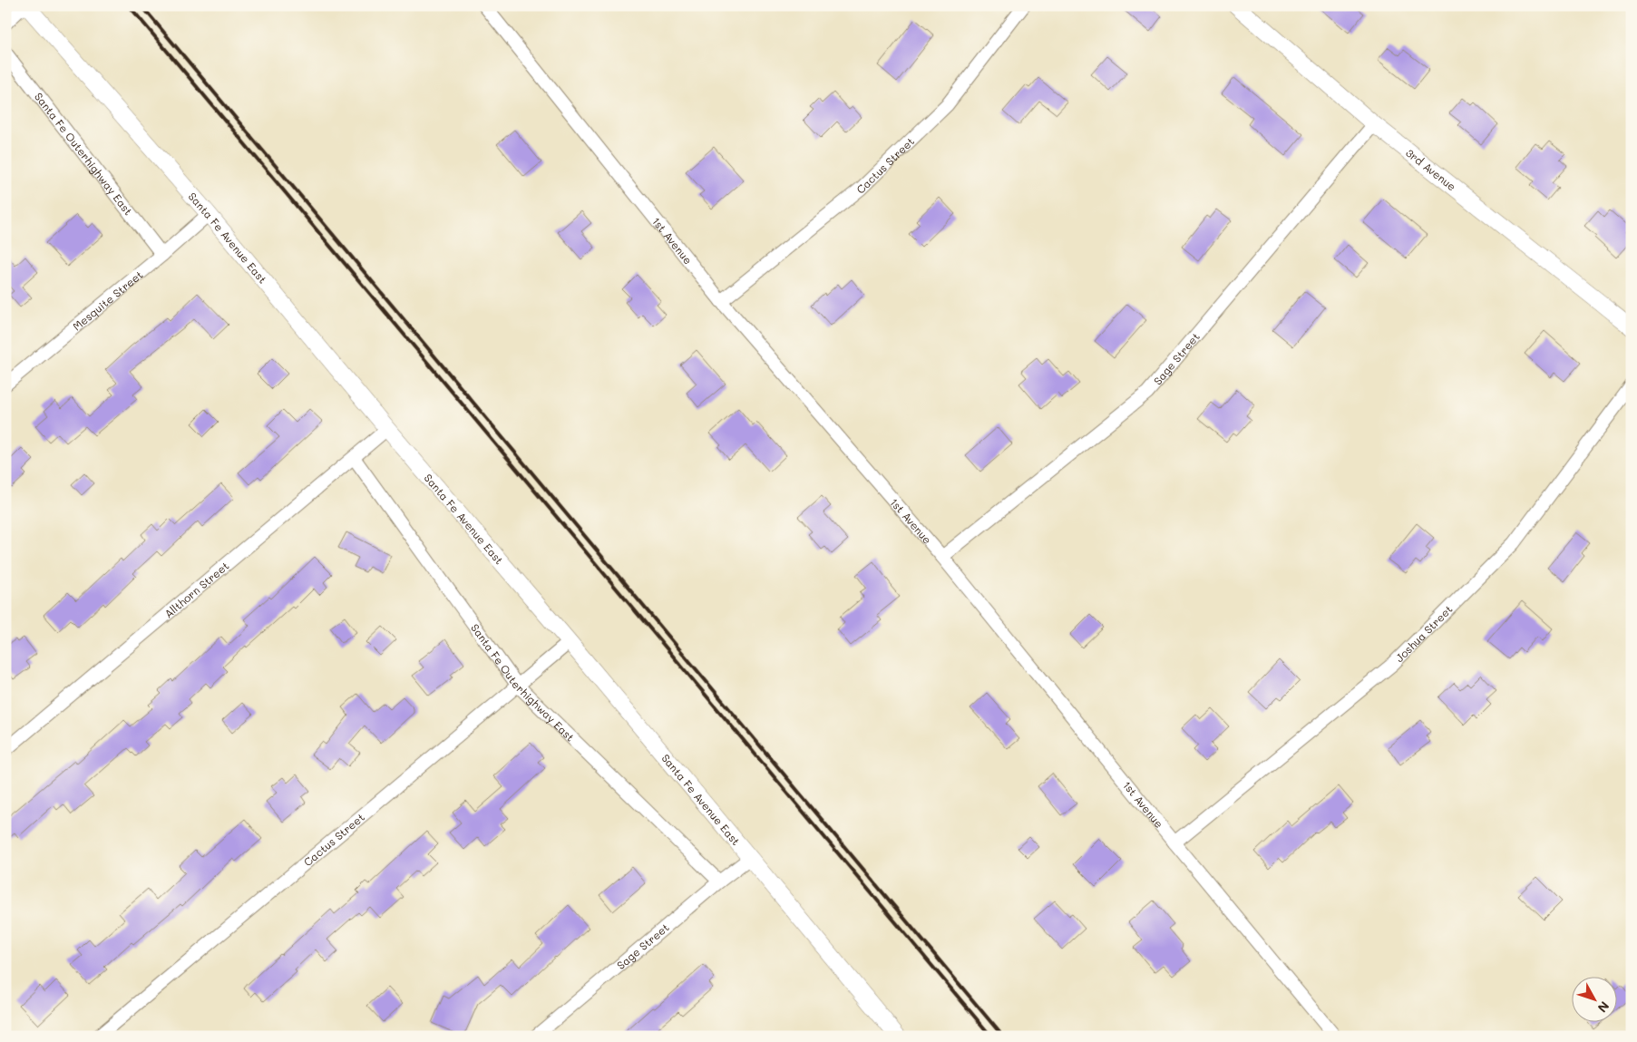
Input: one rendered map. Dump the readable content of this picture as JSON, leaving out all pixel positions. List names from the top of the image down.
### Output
{
  "streets": {
    "street": [
      "Santa Fe Outerhighway East",
      "Cactus Street",
      "3rd Avenue",
      "Santa Fe Avenue East",
      "1st Avenue",
      "Mesquite Street",
      "Sage Street",
      "Allthorn Street",
      "Joshua Street"
    ]
  },
  "crossings": [
    ["Santa Fe Outerhighway East", "Cactus Street"],
    ["Santa Fe Outerhighway East", "Mesquite Street"],
    ["Santa Fe Outerhighway East", "Sage Street"],
    ["Santa Fe Outerhighway East", "Allthorn Street"],
    ["Cactus Street", "Santa Fe Avenue East"],
    ["Cactus Street", "1st Avenue"],
    ["3rd Avenue", "Sage Street"],
    ["Santa Fe Avenue East", "Mesquite Street"],
    ["Santa Fe Avenue East", "Sage Street"],
    ["Santa Fe Avenue East", "Allthorn Street"],
    ["1st Avenue", "Sage Street"],
    ["1st Avenue", "Joshua Street"]
  ],
  "north": "bottom right"
}
